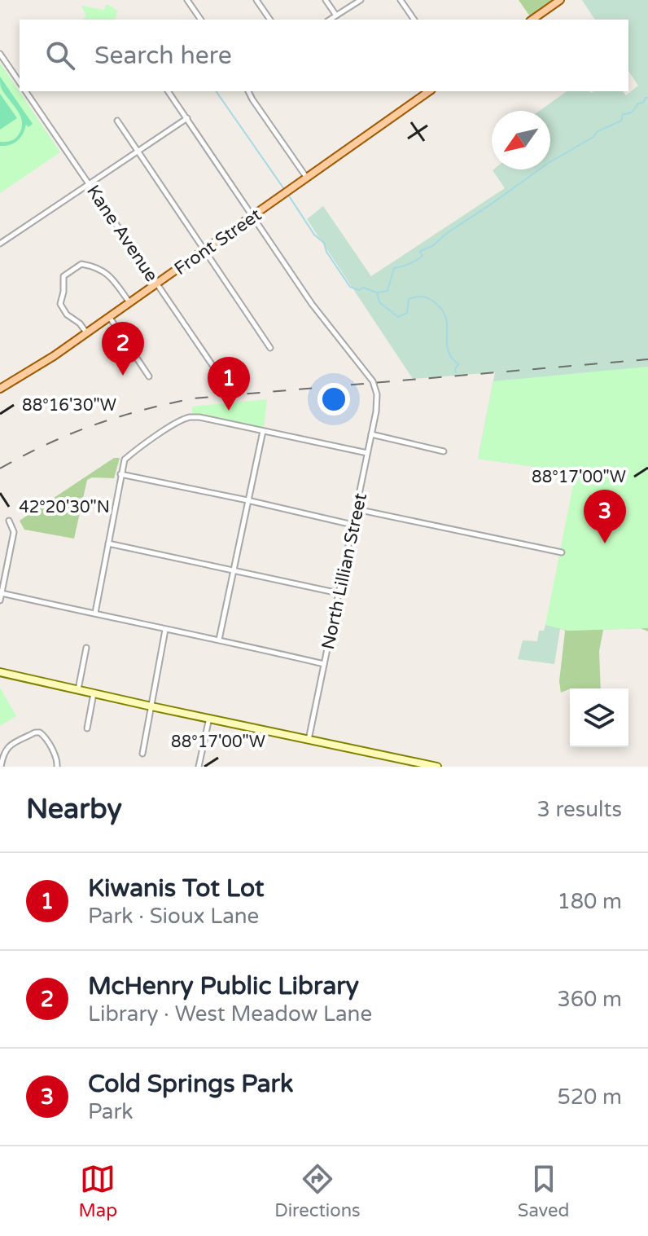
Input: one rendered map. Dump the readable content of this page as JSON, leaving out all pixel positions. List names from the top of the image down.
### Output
{
  "streets": {
    "main road": ["Front Street"],
    "street": ["Kane Avenue", "North Lillian Street"]
  },
  "crossings": [
    ["Kane Avenue", "Front Street"],
    ["Front Street", "North Lillian Street"]
  ],
  "north": "bottom left",
  "page": {
    "search": "Search here",
    "pins": ["2", "1", "3"],
    "heading": ["Nearby", "3 results"],
    "list": [
      {
        "mark": "1",
        "name": "Kiwanis Tot Lot",
        "note": "Park · Sioux Lane",
        "value": "180 m"
      },
      {
        "mark": "2",
        "name": "McHenry Public Library",
        "note": "Library · West Meadow Lane",
        "value": "360 m"
      },
      {
        "mark": "3",
        "name": "Cold Springs Park",
        "note": "Park",
        "value": "520 m"
      }
    ],
    "nav": ["Map", "Directions", "Saved"]
  },
  "coordinates": ["88°16'30\"W", "88°17'00\"W", "42°20'30\"N"]
}
